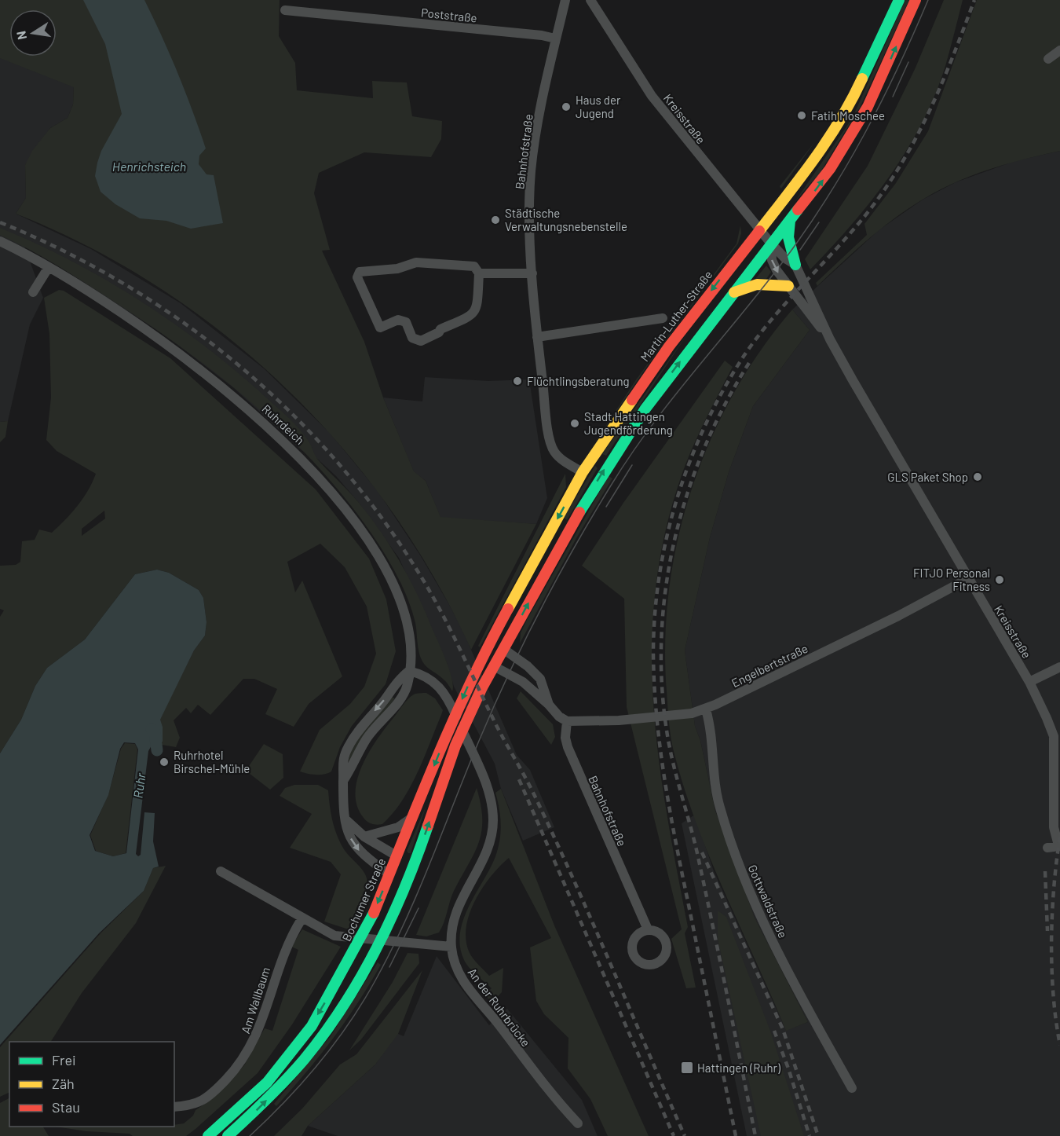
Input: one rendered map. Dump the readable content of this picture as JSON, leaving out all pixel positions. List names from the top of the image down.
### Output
{
  "streets": {
    "main road": ["Martin-Luther-Straße", "Ruhrdeich", "Bochumer Straße"],
    "street": [
      "Poststraße",
      "Kreisstraße",
      "Bahnhofstraße",
      "Engelbertstraße",
      "Gottwaldstraße",
      "Am Wallbaum",
      "An der Ruhrbrücke"
    ]
  },
  "crossings": [
    ["Poststraße", "Bahnhofstraße"],
    ["Kreisstraße", "Martin-Luther-Straße"],
    ["Kreisstraße", "Engelbertstraße"],
    ["Bahnhofstraße", "Martin-Luther-Straße"],
    ["Bahnhofstraße", "Engelbertstraße"],
    ["Martin-Luther-Straße", "Bochumer Straße"],
    ["Ruhrdeich", "Bochumer Straße"],
    ["Ruhrdeich", "An der Ruhrbrücke"],
    ["Engelbertstraße", "Gottwaldstraße"]
  ],
  "water": ["Henrichsteich", "Ruhr"],
  "places": {
    "other": [
      "Haus der Jugend",
      "Fatih Moschee",
      "Städtische Verwaltungsnebenstelle",
      "Flüchtlingsberatung",
      "Stadt Hattingen Jugendförderung",
      "GLS Paket Shop",
      "FITJO Personal Fitness",
      "Ruhrhotel Birschel-Mühle"
    ],
    "transit": ["Hattingen (Ruhr)"]
  },
  "legend": ["Frei", "Zäh", "Stau"],
  "north": "left"
}
